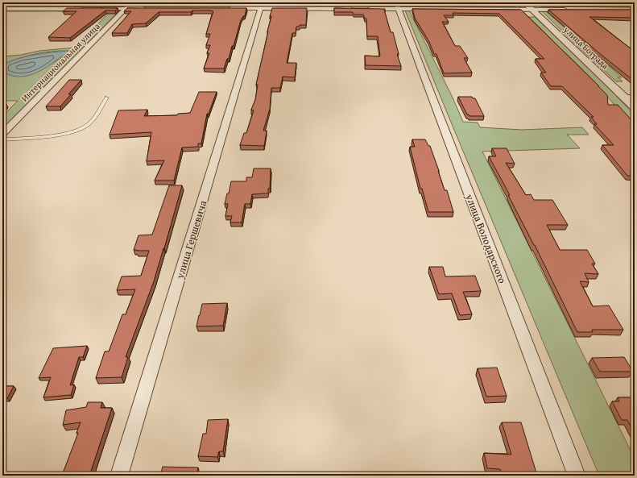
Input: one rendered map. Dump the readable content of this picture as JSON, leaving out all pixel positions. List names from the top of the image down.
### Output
{
  "streets": {
    "street": [
      "улица Бограда",
      "Интернациональная улица",
      "улица Володарского",
      "улица Гершевича"
    ]
  }
}
